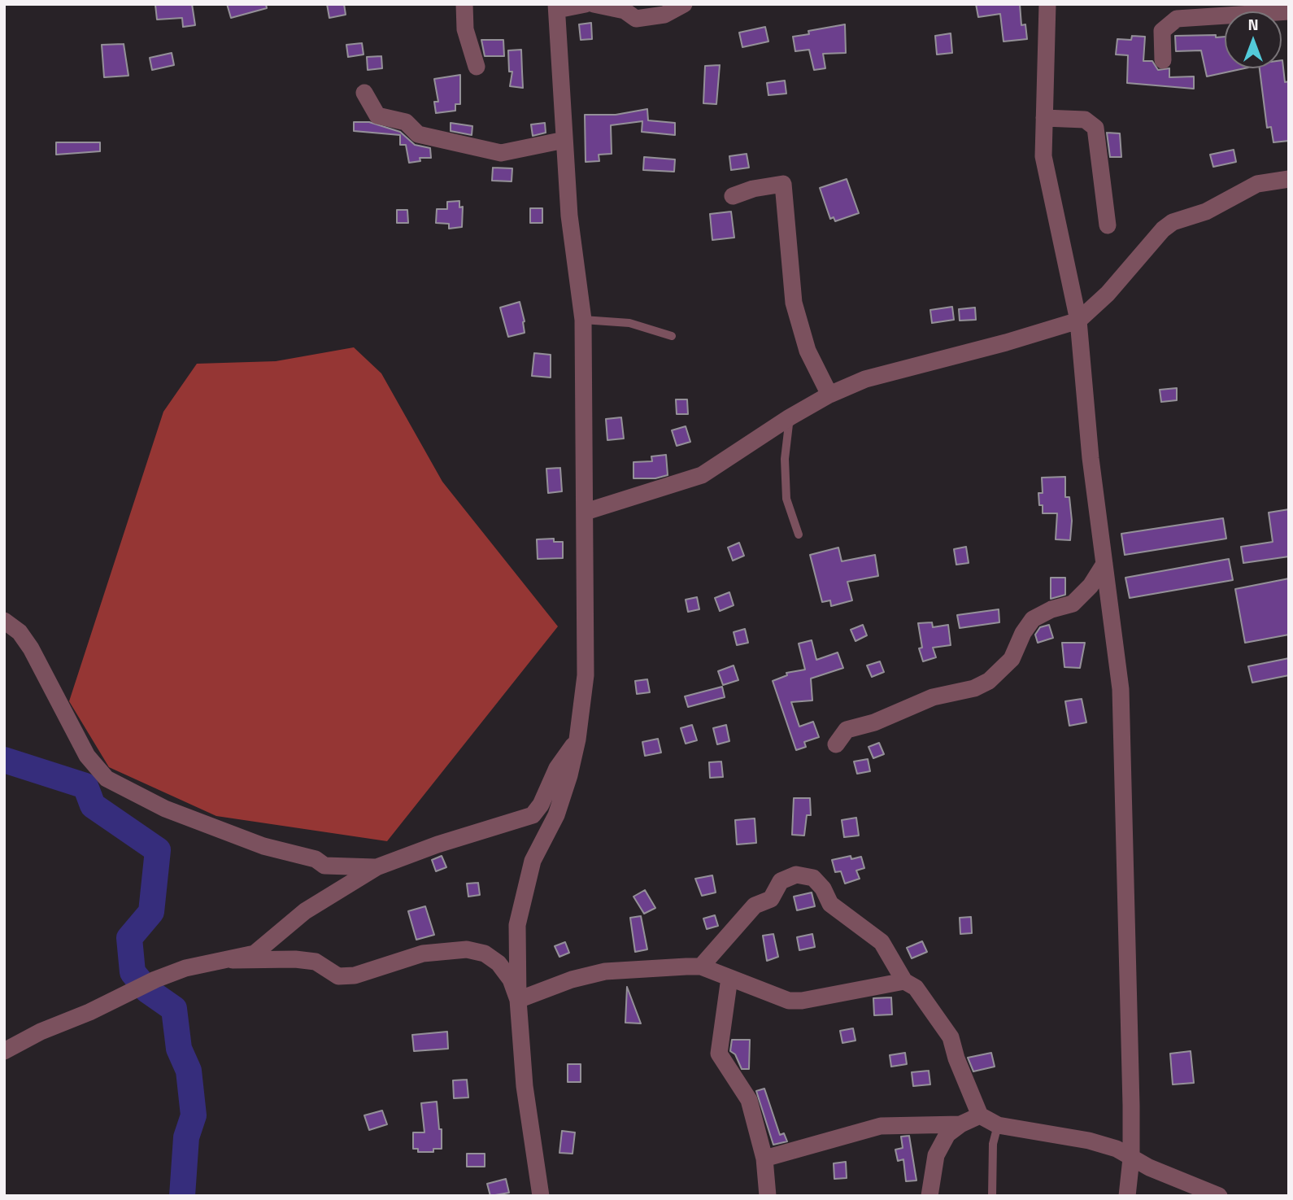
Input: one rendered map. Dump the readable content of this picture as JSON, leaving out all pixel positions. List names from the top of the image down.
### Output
{
  "north": "top"
}
